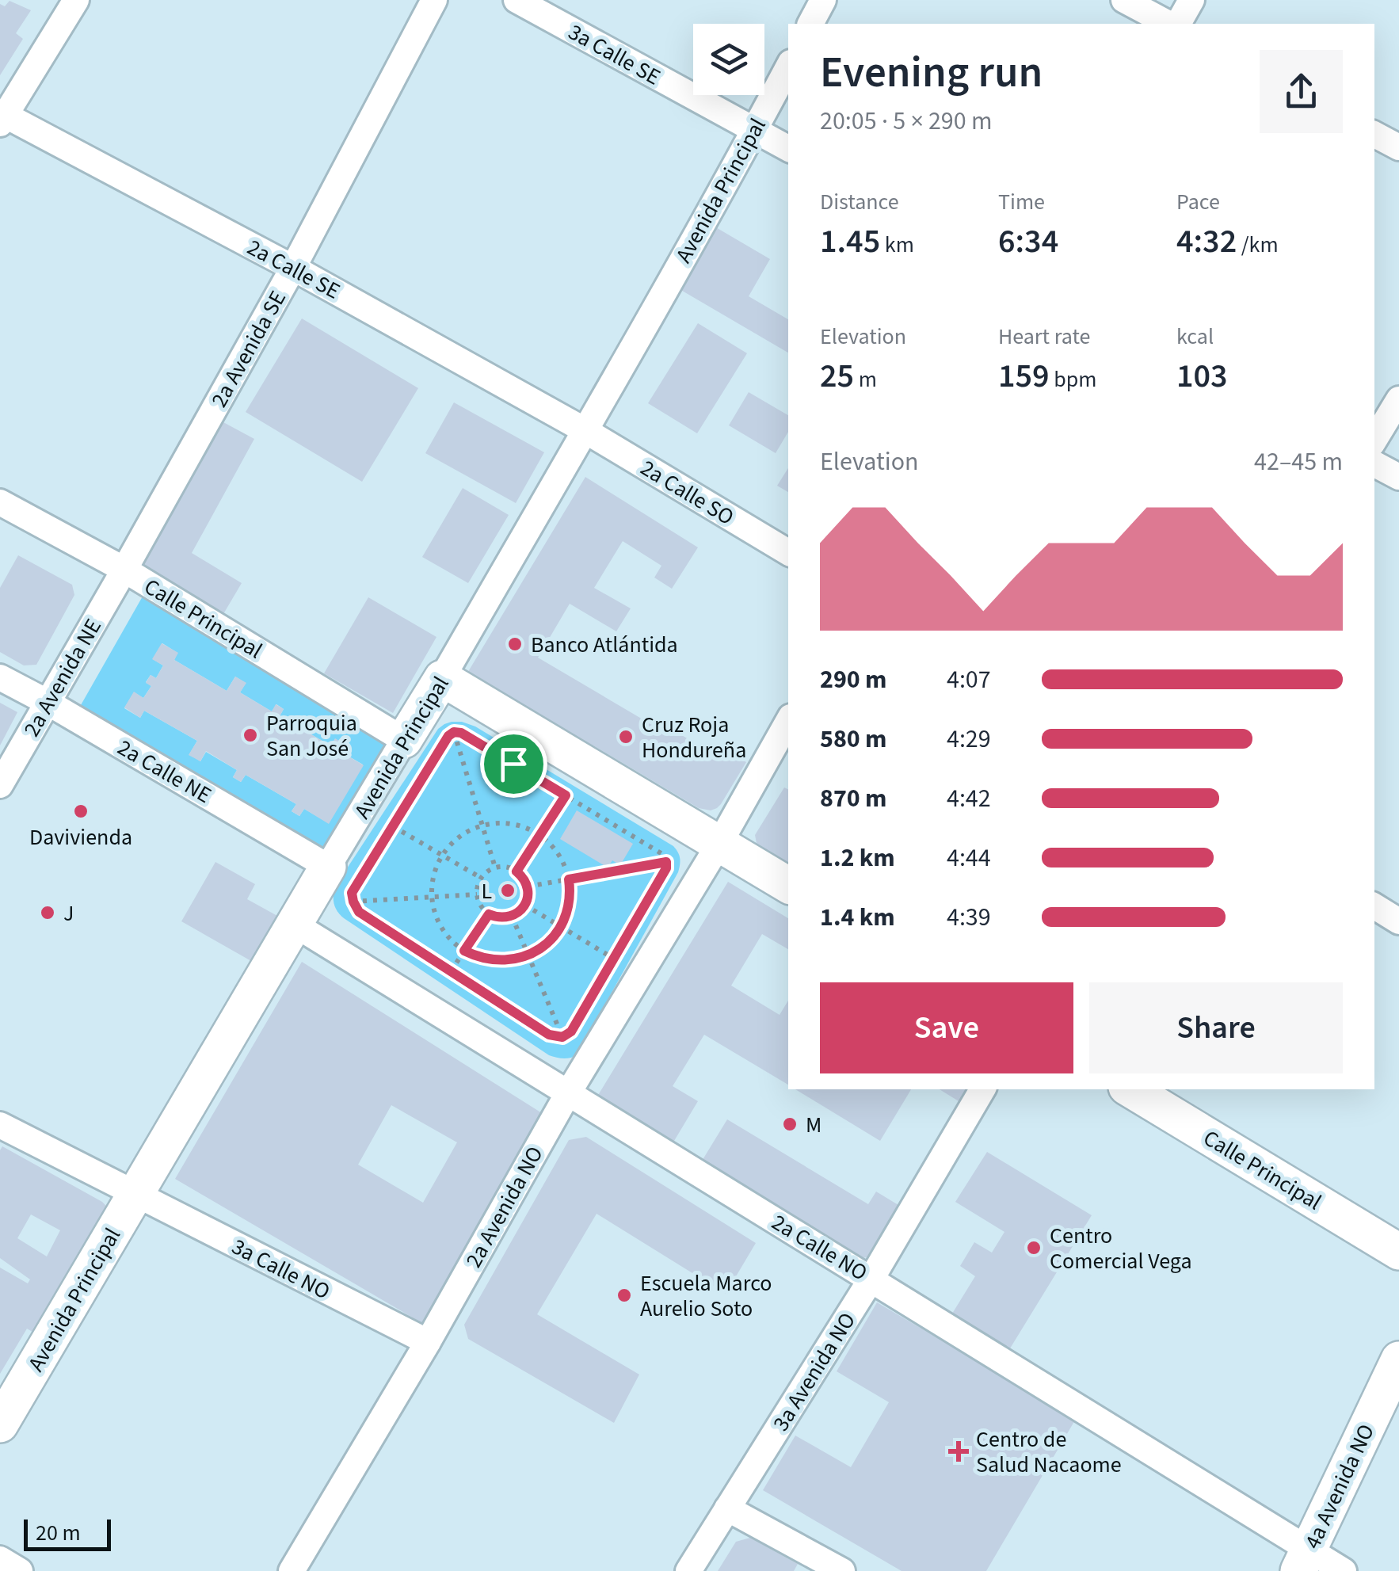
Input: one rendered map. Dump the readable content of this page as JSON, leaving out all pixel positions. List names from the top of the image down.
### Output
{
  "streets": {
    "street": [
      "3a Calle SE",
      "Avenida Principal",
      "2a Calle SE",
      "2a Avenida SE",
      "2a Calle SO",
      "Calle Principal",
      "2a Avenida NE",
      "2a Calle NE",
      "2a Avenida NO",
      "2a Calle NO",
      "3a Calle NO",
      "3a Avenida NO",
      "4a Avenida NO"
    ]
  },
  "crossings": [
    ["3a Calle SE", "Avenida Principal"],
    ["Avenida Principal", "2a Calle SE"],
    ["Avenida Principal", "2a Calle SO"],
    ["Avenida Principal", "Calle Principal"],
    ["Avenida Principal", "2a Calle NE"],
    ["Avenida Principal", "2a Calle NO"],
    ["Avenida Principal", "3a Calle NO"],
    ["2a Calle SE", "2a Avenida SE"],
    ["2a Calle SE", "2a Calle SO"],
    ["2a Avenida SE", "Calle Principal"],
    ["2a Avenida SE", "2a Avenida NE"],
    ["Calle Principal", "2a Avenida NE"],
    ["2a Avenida NE", "2a Calle NE"],
    ["2a Avenida NO", "2a Calle NO"],
    ["2a Avenida NO", "3a Calle NO"],
    ["2a Calle NO", "3a Avenida NO"],
    ["2a Calle NO", "4a Avenida NO"]
  ],
  "places": {
    "other": [
      "Banco Atlántida",
      "Parroquia San José",
      "Cruz Roja Hondureña",
      "Davivienda",
      "L",
      "J",
      "M",
      "Centro Comercial Vega",
      "Escuela Marco Aurelio Soto"
    ],
    "health": ["Centro de Salud Nacaome"]
  },
  "scale_bar": "20 m",
  "page": {
    "heading": ["Evening run", "20:05 · 5 × 290 m"],
    "stats": [
      ["Distance", "1.45 km"],
      ["Time", "6:34"],
      ["Pace", "4:32 /km"],
      ["Elevation", "25 m"],
      ["Heart rate", "159 bpm"],
      ["kcal", "103"]
    ],
    "chart": ["Elevation", "42–45 m"],
    "list": [
      {
        "name": "290 m",
        "note": "4:07"
      },
      {
        "name": "580 m",
        "note": "4:29"
      },
      {
        "name": "870 m",
        "note": "4:42"
      },
      {
        "name": "1.2 km",
        "note": "4:44"
      },
      {
        "name": "1.4 km",
        "note": "4:39"
      }
    ],
    "buttons": ["Save", "Share"],
    "scale": "20 m"
  }
}
